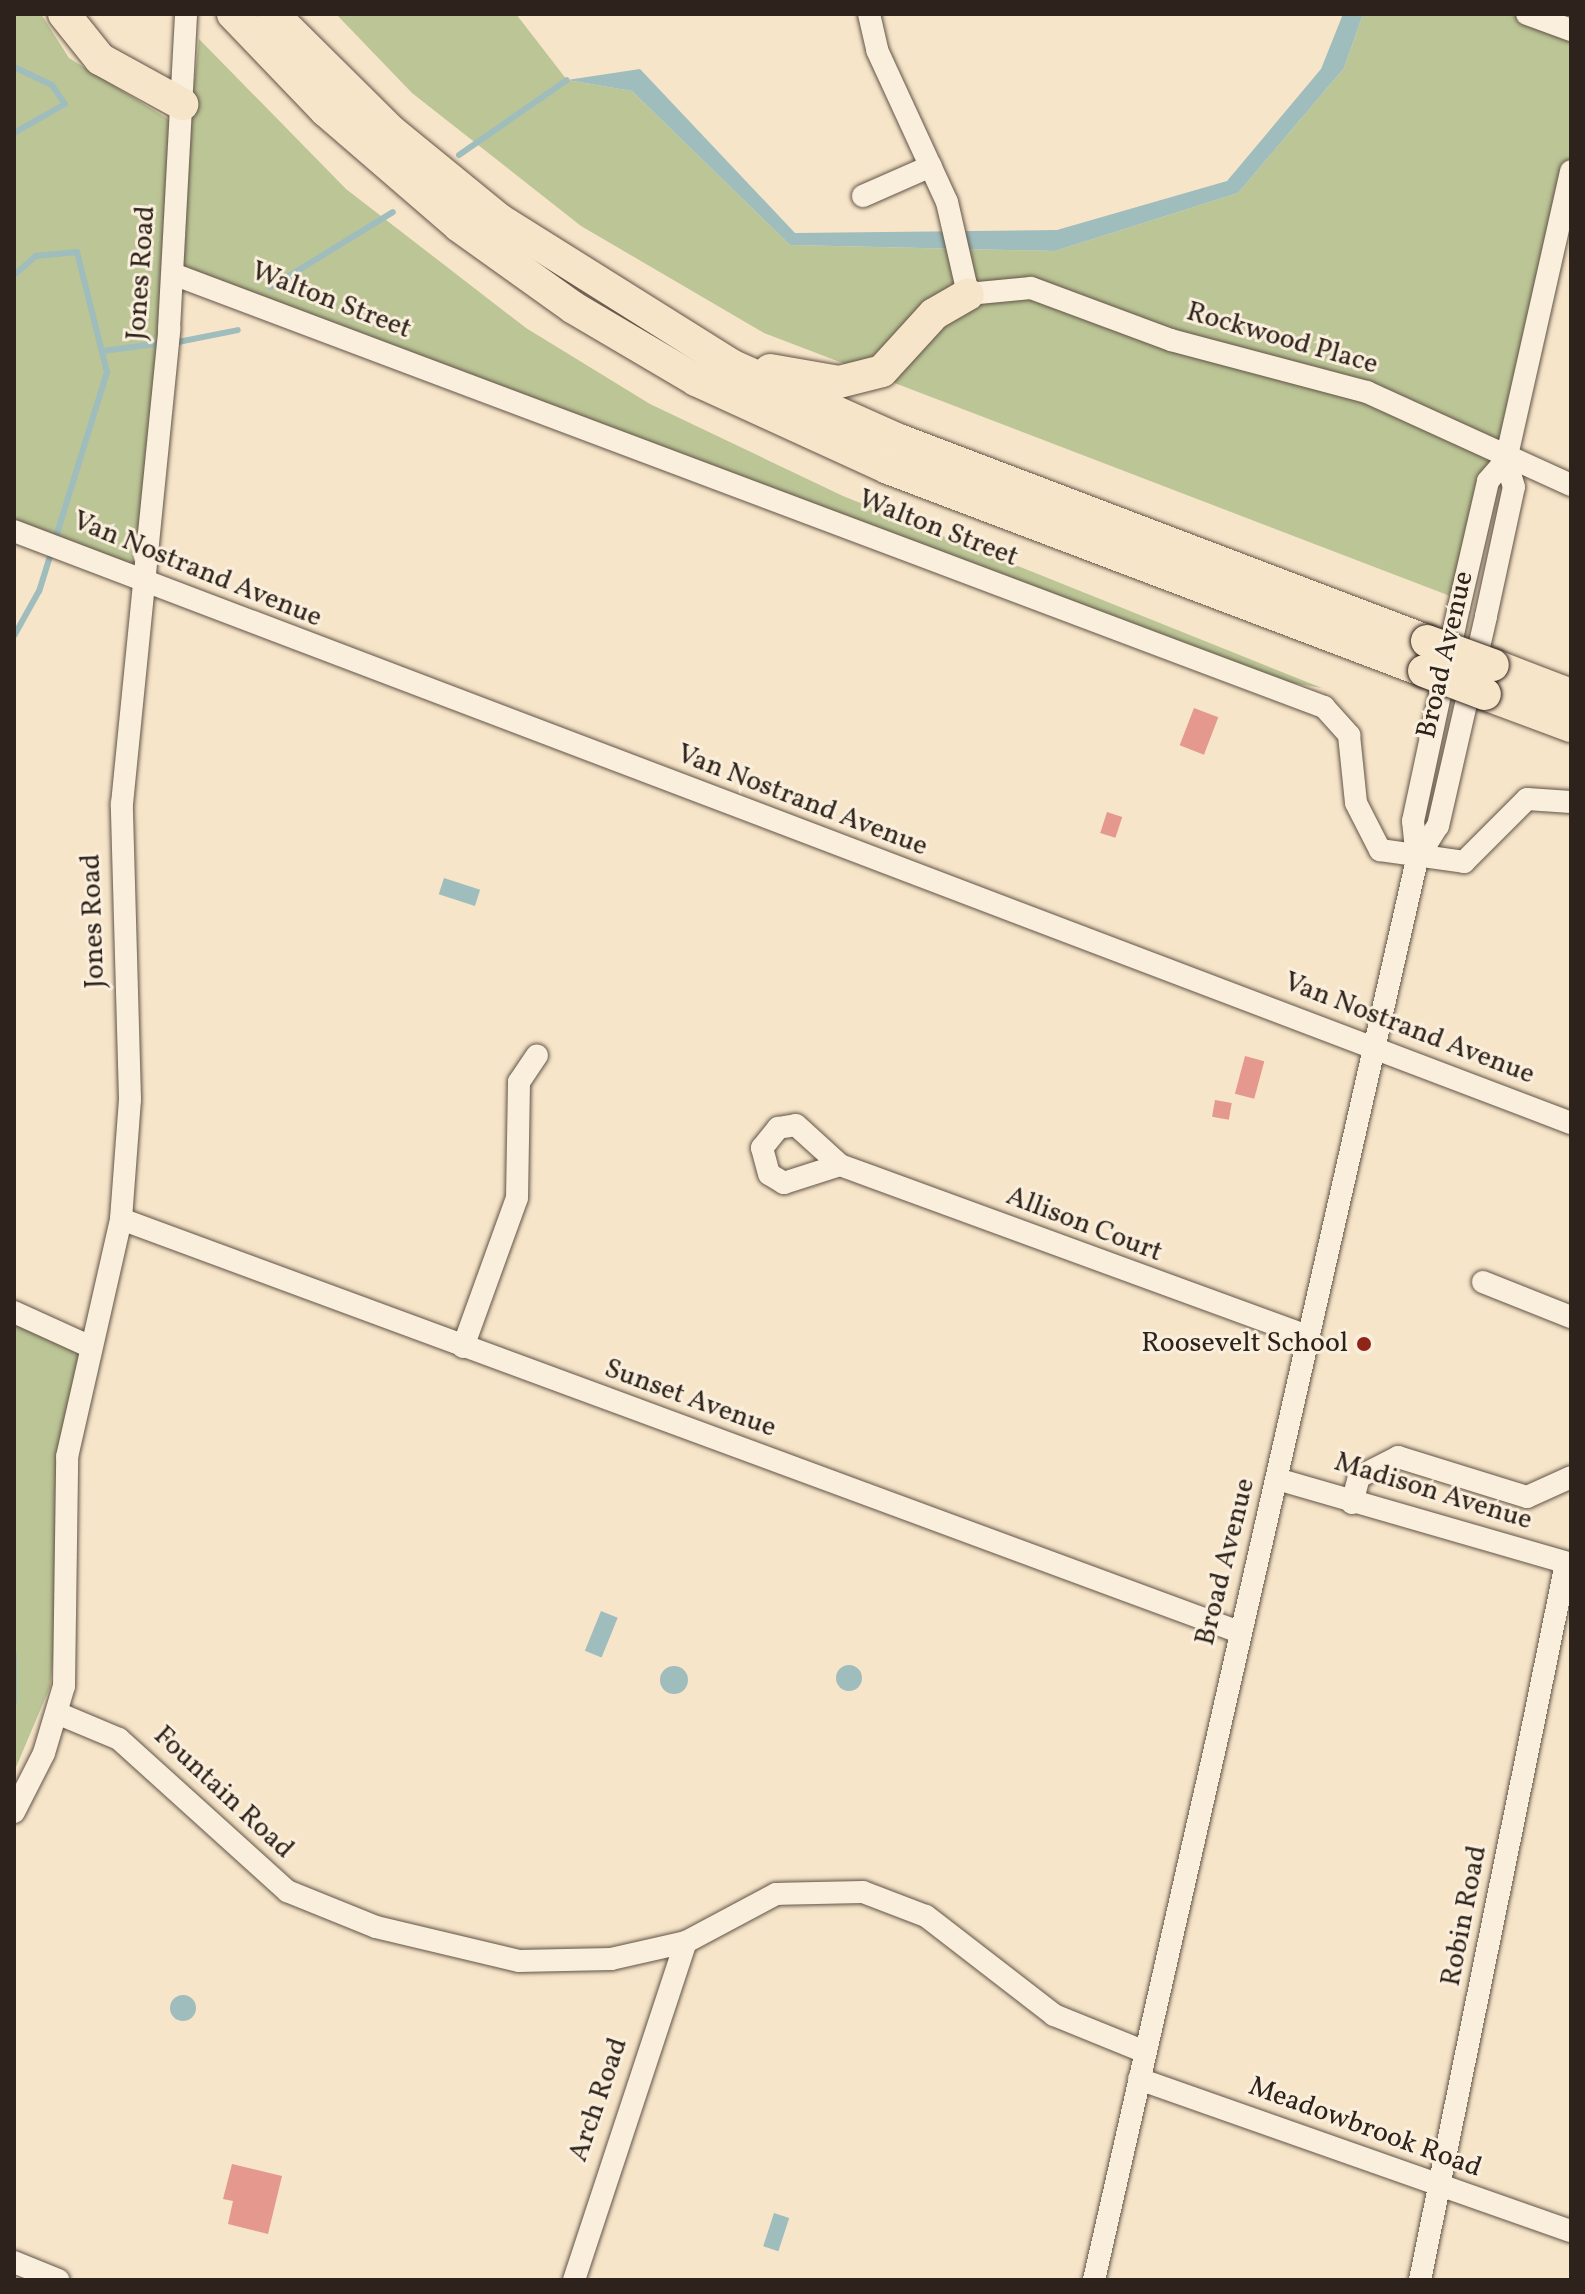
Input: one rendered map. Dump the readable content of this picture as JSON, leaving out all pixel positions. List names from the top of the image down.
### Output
{
  "streets": {
    "street": [
      "Jones Road",
      "Walton Street",
      "Rockwood Place",
      "Van Nostrand Avenue",
      "Broad Avenue",
      "Allison Court",
      "Sunset Avenue",
      "Madison Avenue",
      "Fountain Road",
      "Robin Road",
      "Arch Road",
      "Meadowbrook Road"
    ]
  },
  "crossings": [
    ["Jones Road", "Walton Street"],
    ["Jones Road", "Van Nostrand Avenue"],
    ["Jones Road", "Sunset Avenue"],
    ["Jones Road", "Fountain Road"],
    ["Walton Street", "Broad Avenue"],
    ["Rockwood Place", "Broad Avenue"],
    ["Van Nostrand Avenue", "Broad Avenue"],
    ["Broad Avenue", "Allison Court"],
    ["Broad Avenue", "Sunset Avenue"],
    ["Broad Avenue", "Madison Avenue"],
    ["Broad Avenue", "Fountain Road"],
    ["Broad Avenue", "Meadowbrook Road"],
    ["Madison Avenue", "Robin Road"],
    ["Fountain Road", "Arch Road"],
    ["Robin Road", "Meadowbrook Road"]
  ],
  "places": ["Roosevelt School"]
}
